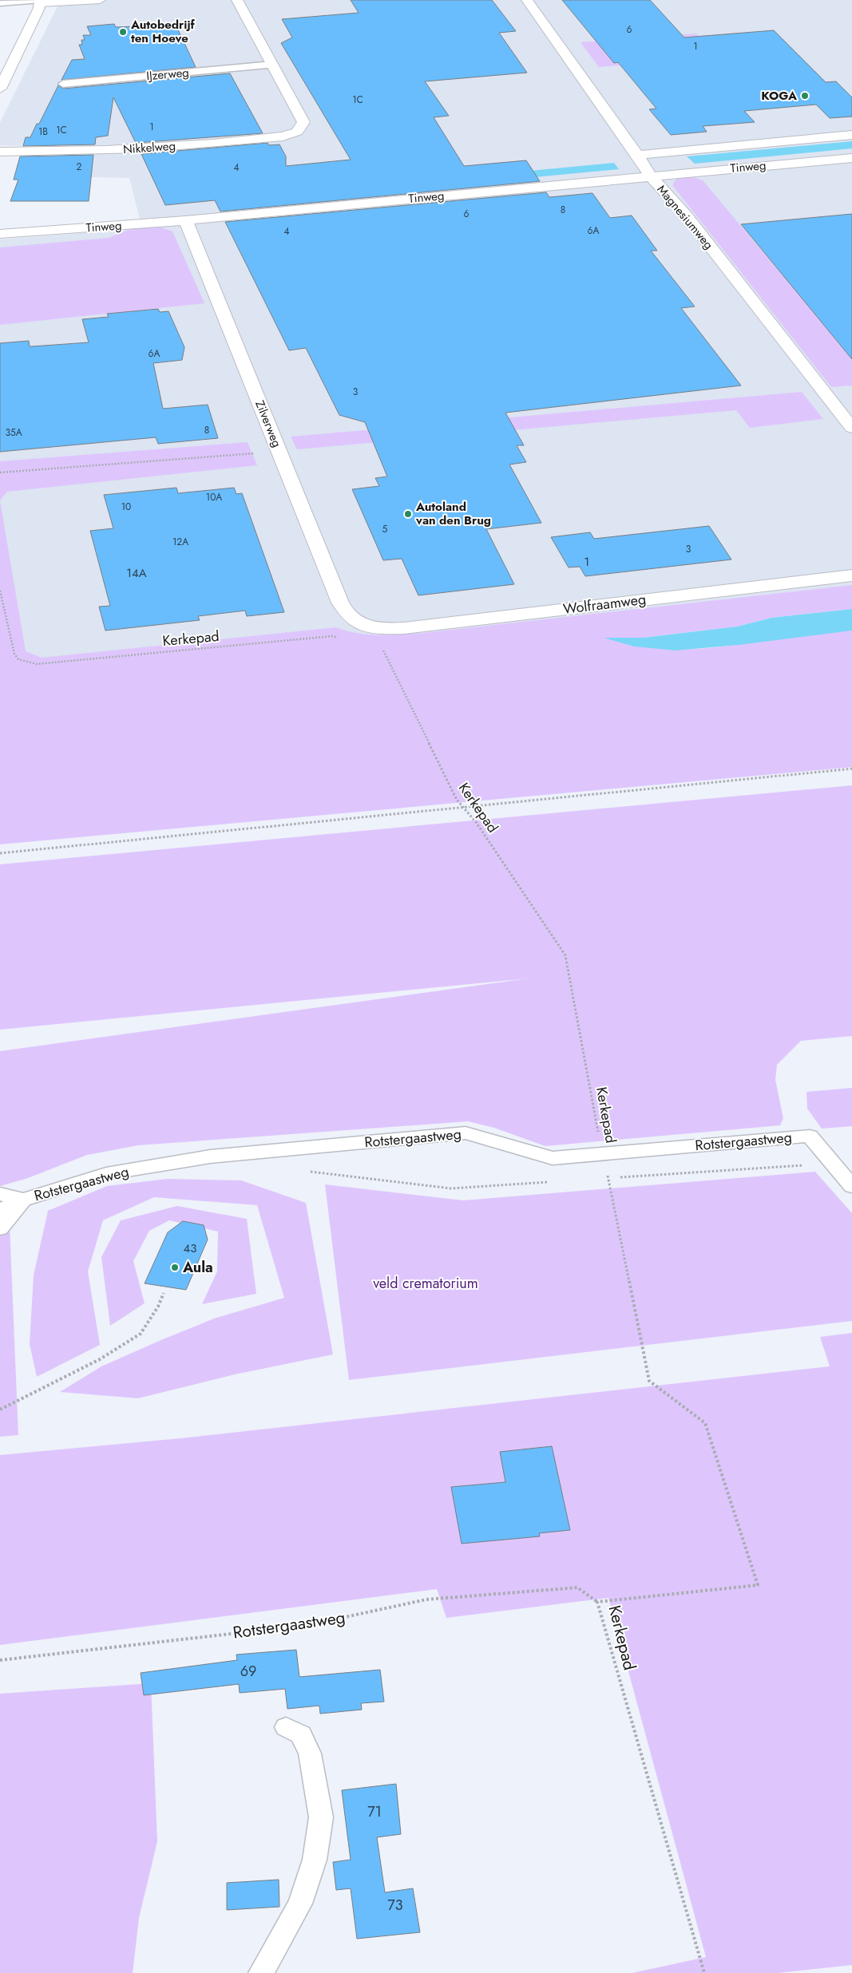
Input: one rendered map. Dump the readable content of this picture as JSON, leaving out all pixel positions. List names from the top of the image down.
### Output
{
  "streets": {
    "street": [
      "Nikkelweg",
      "Tinweg",
      "Magnesiumweg",
      "Zilverweg",
      "Wolfraamweg"
    ],
    "lane": ["IJzerweg", "Rotstergaastweg"],
    "path": ["Kerkepad"]
  },
  "crossings": [
    ["IJzerweg", "Nikkelweg"],
    ["Tinweg", "Magnesiumweg"],
    ["Tinweg", "Zilverweg"],
    ["Zilverweg", "Wolfraamweg"],
    ["Kerkepad", "Rotstergaastweg"]
  ],
  "parks": ["veld crematorium"],
  "places": [
    "Autobedrijf ten Hoeve",
    "KOGA",
    "Autoland van den Brug",
    "Aula"
  ],
  "house_numbers": [
    "6",
    "1",
    "1C",
    "1",
    "1C",
    "1B",
    "2",
    "4",
    "8",
    "6",
    "6A",
    "4",
    "6A",
    "3",
    "8",
    "35A",
    "10A",
    "10",
    "5",
    "12A",
    "3",
    "1",
    "14A",
    "43",
    "69",
    "71",
    "73"
  ]
}
